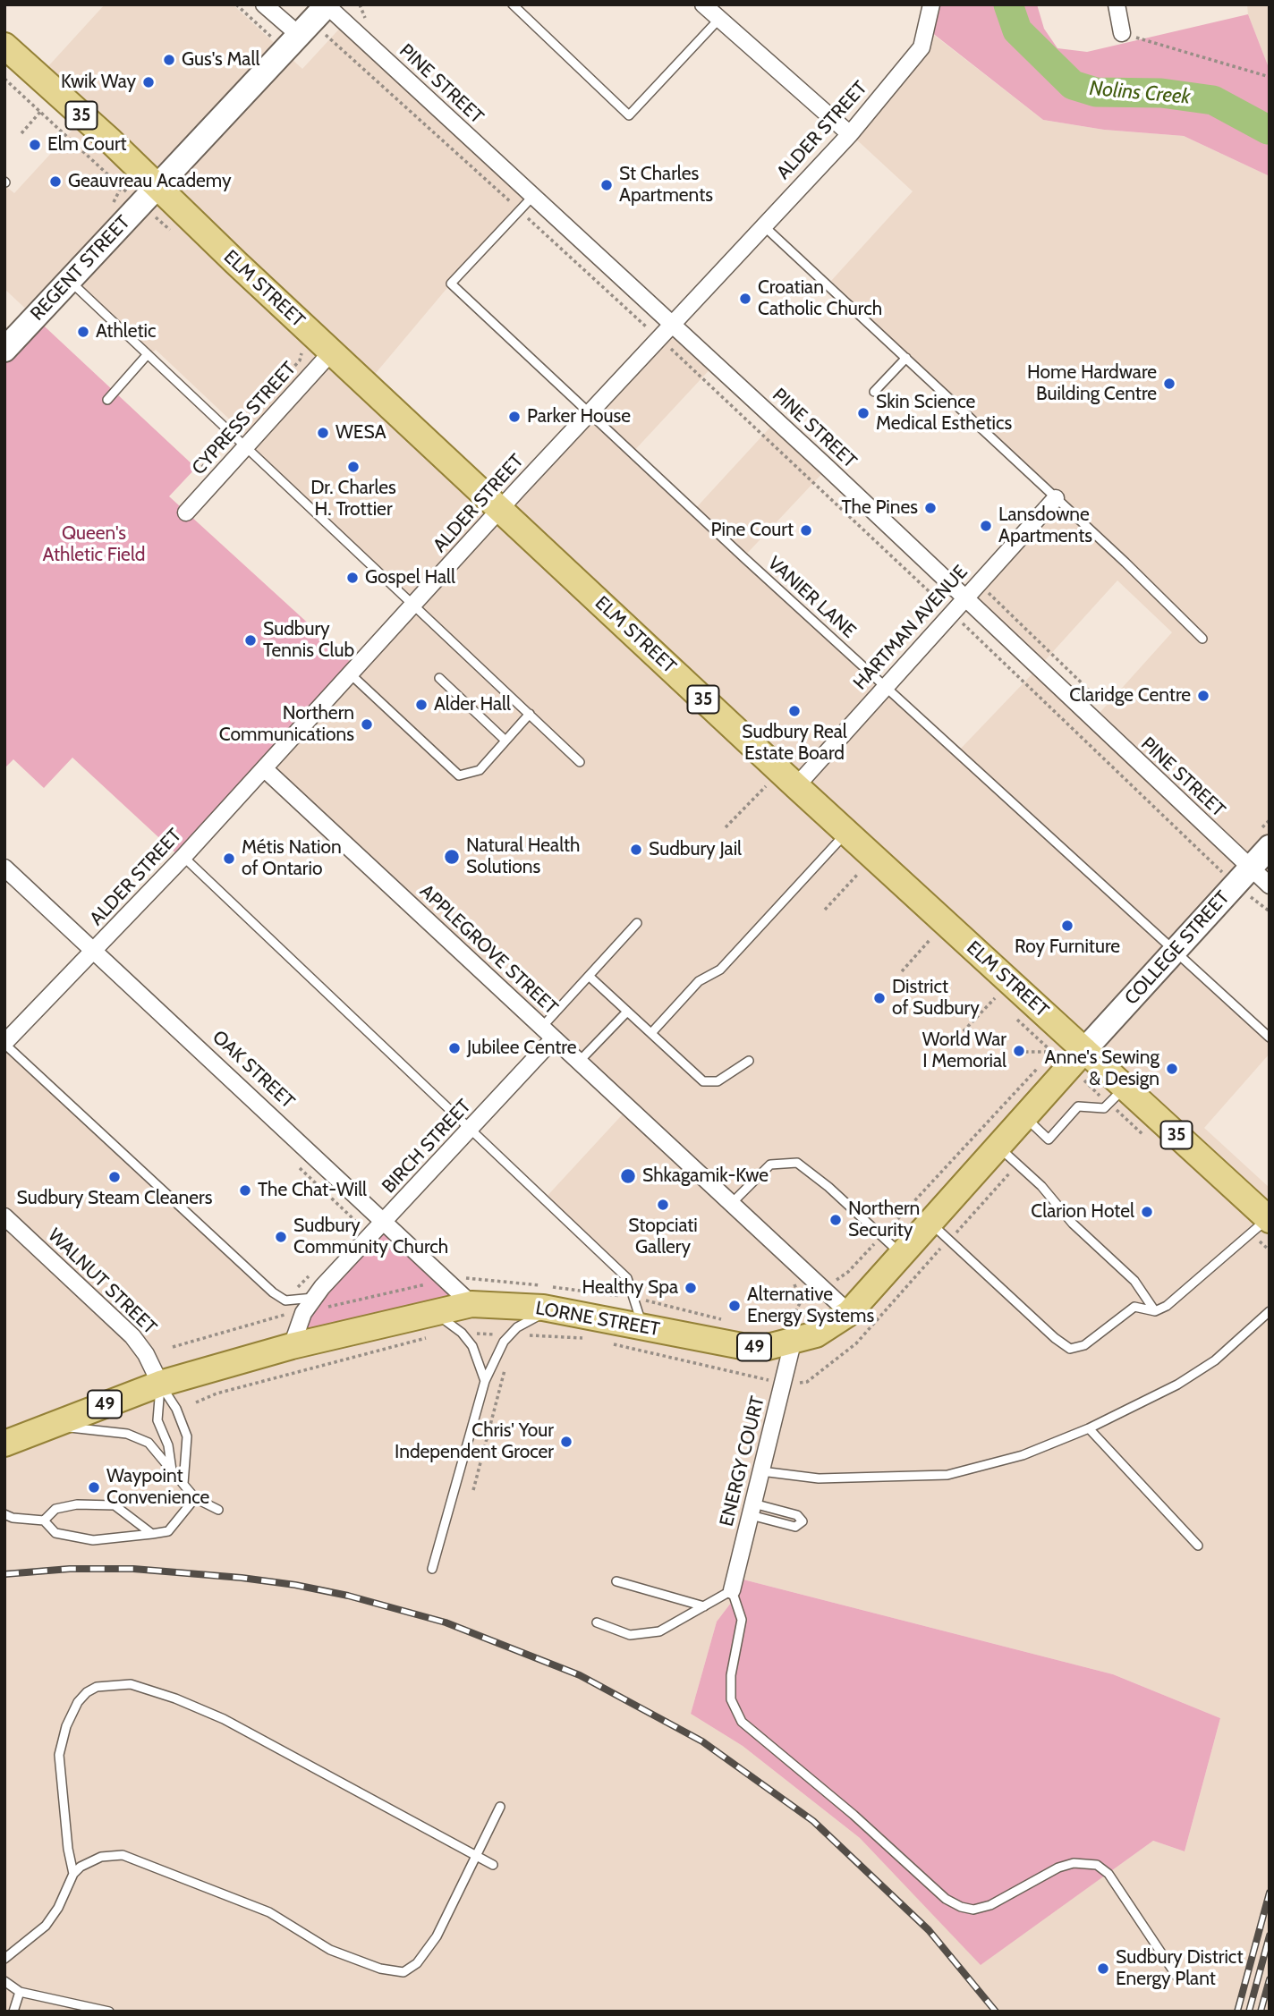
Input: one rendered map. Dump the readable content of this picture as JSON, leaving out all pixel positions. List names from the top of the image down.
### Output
{
  "streets": {
    "main road": [
      "35",
      "ELM STREET",
      "LORNE STREET",
      "49"
    ],
    "street": [
      "PINE STREET",
      "ALDER STREET",
      "REGENT STREET",
      "CYPRESS STREET",
      "HARTMAN AVENUE",
      "COLLEGE STREET",
      "APPLEGROVE STREET",
      "OAK STREET",
      "BIRCH STREET",
      "WALNUT STREET",
      "ENERGY COURT"
    ],
    "lane": ["VANIER LANE"]
  },
  "crossings": [
    ["PINE STREET", "ALDER STREET"],
    ["PINE STREET", "REGENT STREET"],
    ["PINE STREET", "VANIER LANE"],
    ["PINE STREET", "HARTMAN AVENUE"],
    ["PINE STREET", "COLLEGE STREET"],
    ["ALDER STREET", "ELM STREET"],
    ["ALDER STREET", "VANIER LANE"],
    ["ALDER STREET", "APPLEGROVE STREET"],
    ["ALDER STREET", "OAK STREET"],
    ["REGENT STREET", "ELM STREET"],
    ["ELM STREET", "CYPRESS STREET"],
    ["ELM STREET", "HARTMAN AVENUE"],
    ["ELM STREET", "COLLEGE STREET"],
    ["ELM STREET", "LORNE STREET"],
    ["VANIER LANE", "HARTMAN AVENUE"],
    ["VANIER LANE", "COLLEGE STREET"],
    ["COLLEGE STREET", "LORNE STREET"],
    ["APPLEGROVE STREET", "BIRCH STREET"],
    ["APPLEGROVE STREET", "LORNE STREET"],
    ["OAK STREET", "BIRCH STREET"],
    ["OAK STREET", "LORNE STREET"],
    ["BIRCH STREET", "LORNE STREET"],
    ["WALNUT STREET", "LORNE STREET"],
    ["LORNE STREET", "ENERGY COURT"]
  ],
  "water": ["Nolins Creek"],
  "parks": ["Queen's Athletic Field"],
  "places": [
    "Gus's Mall",
    "Kwik Way",
    "Elm Court",
    "Geauvreau Academy",
    "St Charles Apartments",
    "Croatian Catholic Church",
    "Athletic",
    "Home Hardware Building Centre",
    "Skin Science Medical Esthetics",
    "Parker House",
    "WESA",
    "Dr. Charles H. Trottier",
    "The Pines",
    "Lansdowne Apartments",
    "Pine Court",
    "Gospel Hall",
    "Sudbury Tennis Club",
    "Claridge Centre",
    "Alder Hall",
    "Sudbury Real Estate Board",
    "Northern Communications",
    "Sudbury Jail",
    "Natural Health Solutions",
    "Métis Nation of Ontario",
    "Roy Furniture",
    "District of Sudbury",
    "Jubilee Centre",
    "World War I Memorial",
    "Anne's Sewing & Design",
    "Shkagamik-Kwe",
    "Sudbury Steam Cleaners",
    "The Chat-Will",
    "Stopciati Gallery",
    "Clarion Hotel",
    "Northern Security",
    "Sudbury Community Church",
    "Healthy Spa",
    "Alternative Energy Systems",
    "Chris' Your Independent Grocer",
    "Waypoint Convenience",
    "Sudbury District Energy Plant"
  ]
}
